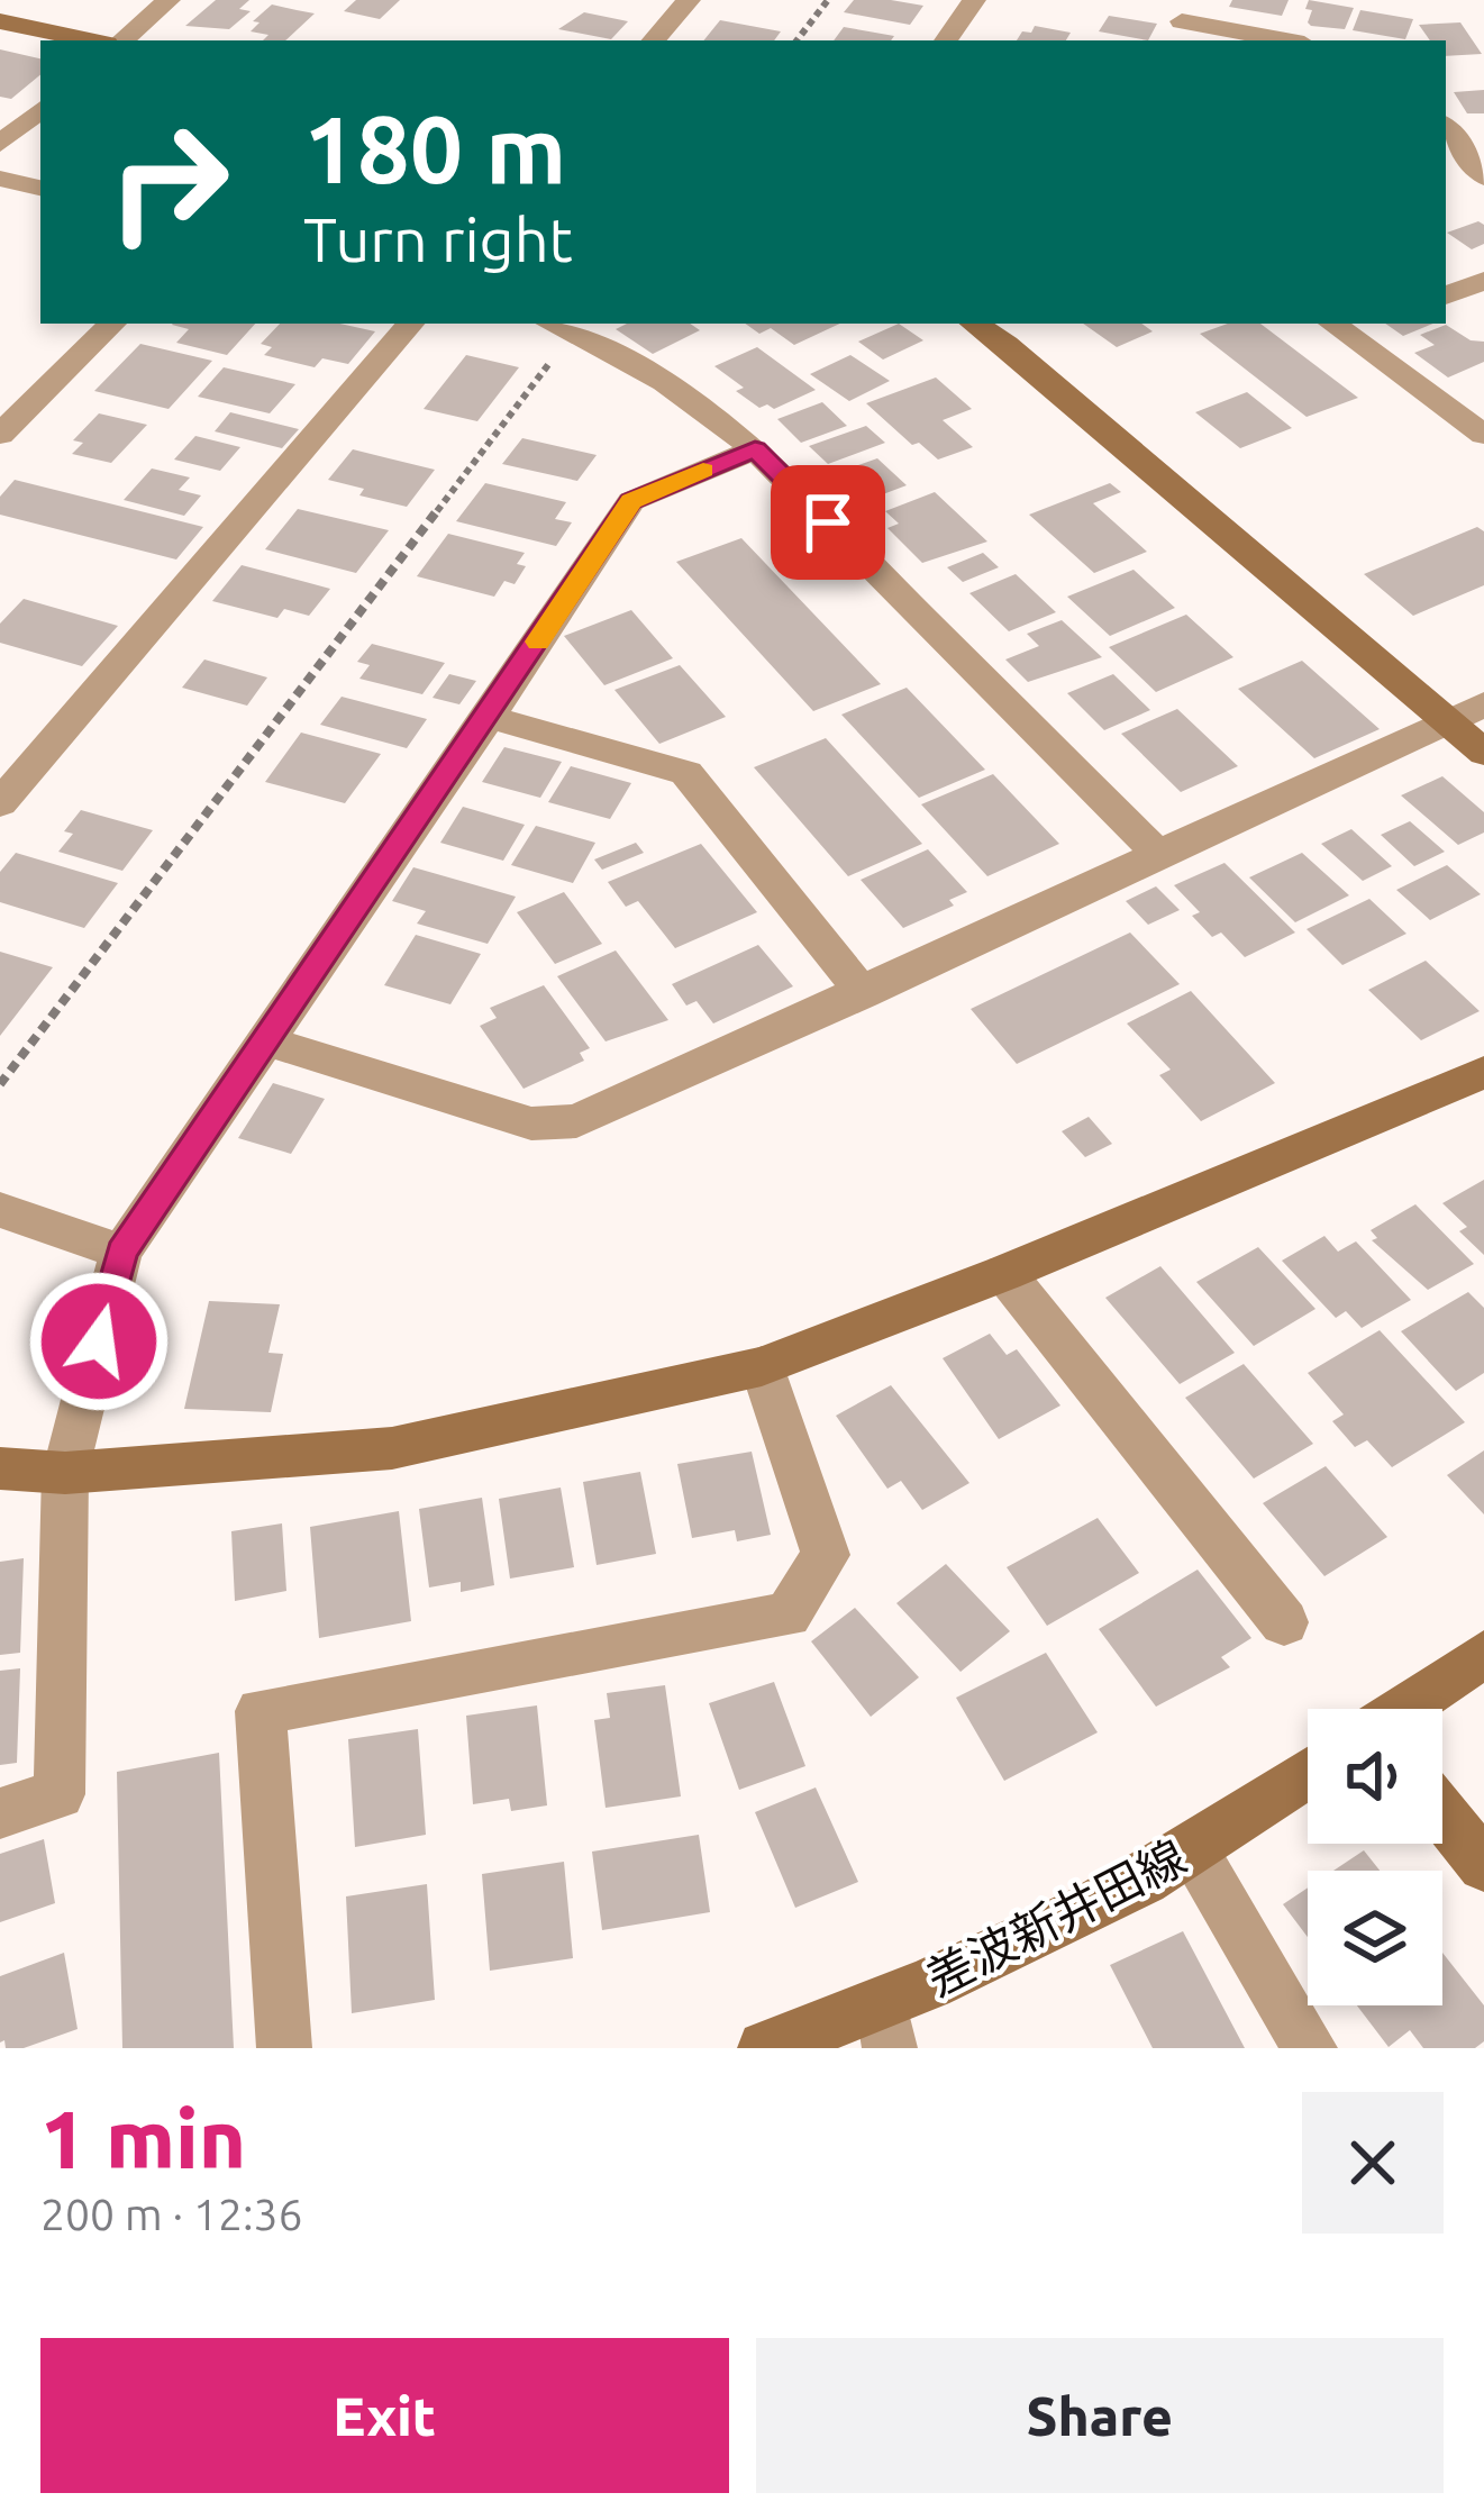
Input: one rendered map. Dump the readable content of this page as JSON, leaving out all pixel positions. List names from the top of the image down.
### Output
{
  "streets": {
    "street": ["差波新井田線"]
  },
  "page": {
    "turn": ["180 m", "Turn right"],
    "heading": ["1 min", "200 m · 12:36"],
    "buttons": ["Exit", "Share"]
  }
}
